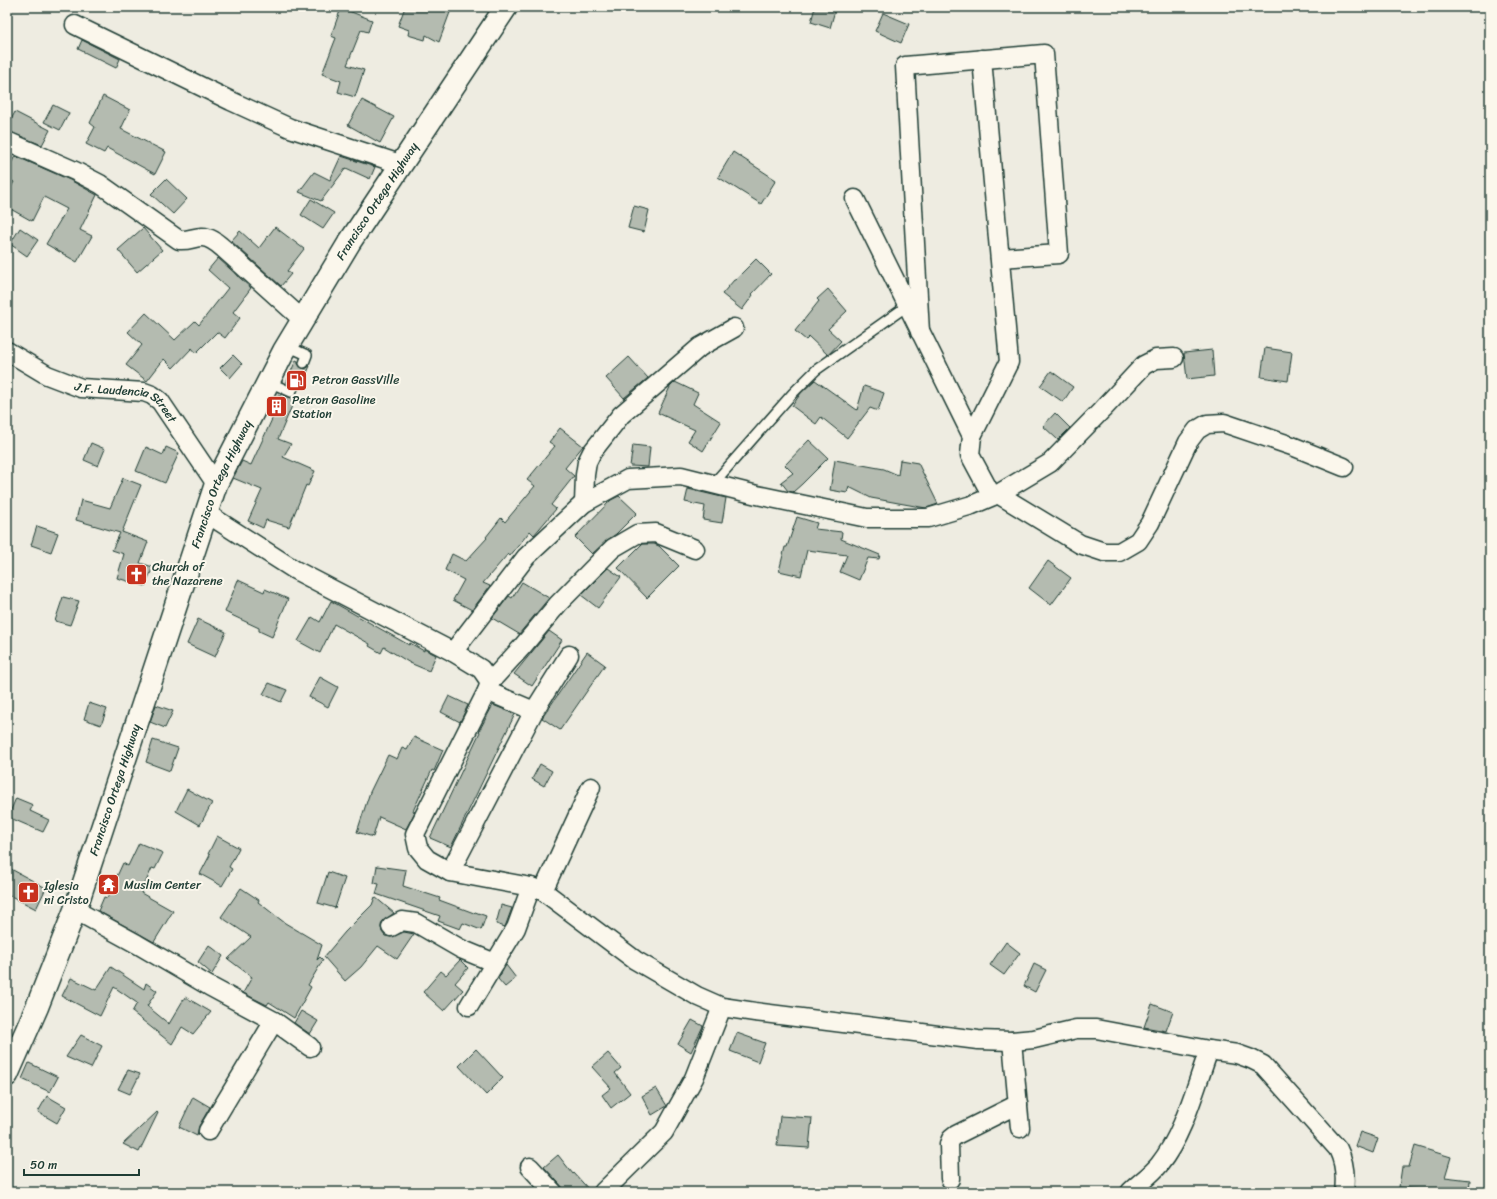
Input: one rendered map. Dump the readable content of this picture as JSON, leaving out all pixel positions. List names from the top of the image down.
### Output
{
  "streets": {
    "main road": ["Francisco Ortega Highway"],
    "street": ["J.F. Laudencia Street"]
  },
  "crossings": [
    ["Francisco Ortega Highway", "J.F. Laudencia Street"]
  ],
  "places": {
    "fuel station": ["Petron GassVille"],
    "building": ["Petron Gasoline Station"],
    "church": ["Church of the Nazarene", "Iglesia ni Cristo"],
    "temple": ["Muslim Center"]
  },
  "scale_bar": "50 m"
}
